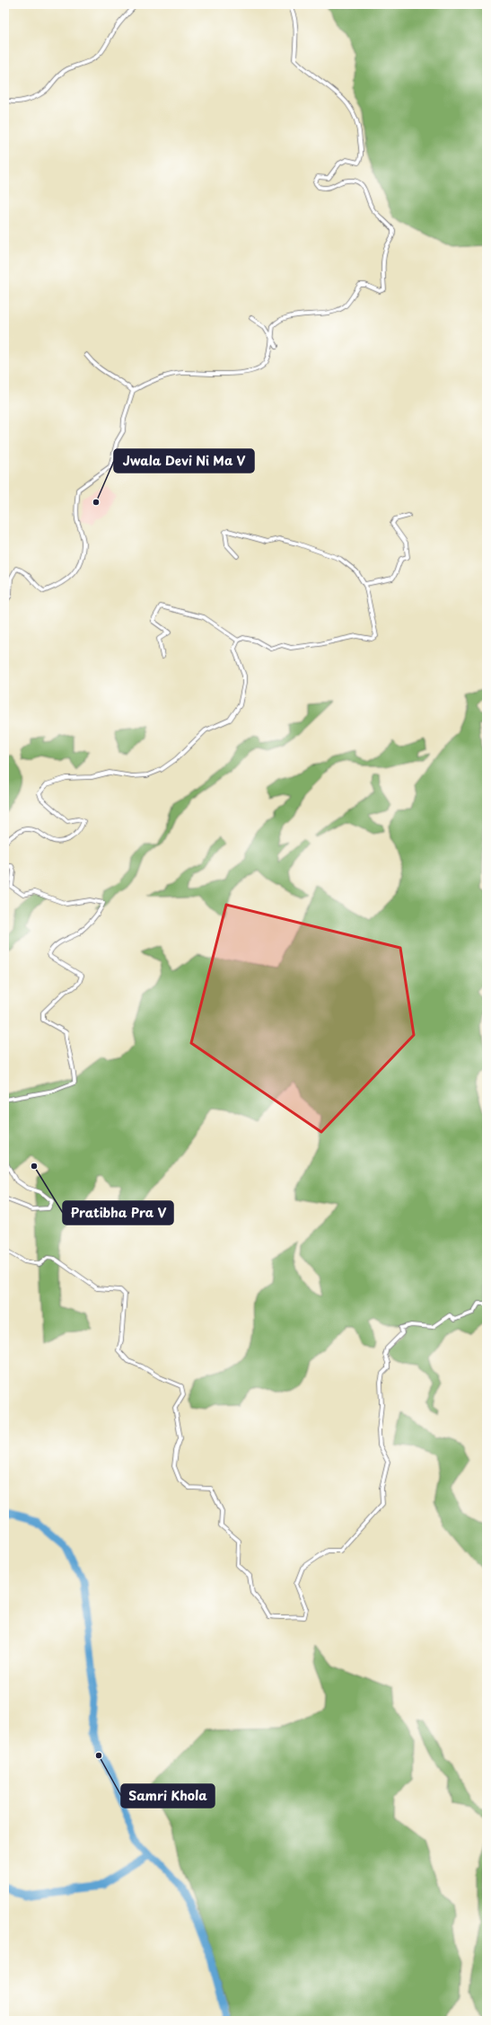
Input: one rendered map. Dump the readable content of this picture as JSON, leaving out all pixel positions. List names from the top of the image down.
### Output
{
  "places": ["Jwala Devi Ni Ma V", "Pratibha Pra V", "Samri Khola"]
}
